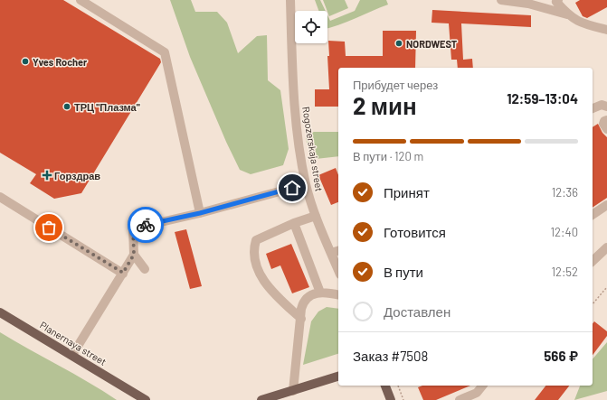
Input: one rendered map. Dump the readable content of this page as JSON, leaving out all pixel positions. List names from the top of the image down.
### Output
{
  "streets": {
    "main road": ["Planernaya street"],
    "street": ["Rogozerskaja street"]
  },
  "places": {
    "other": ["NORDWEST", "Yves Rocher", "ТРЦ \"Плазма\""],
    "health": ["Горздрав"]
  },
  "page": {
    "heading": ["2 мин", "Прибудет через", "12:59–13:04"],
    "panel": ["Заказ #7508", "566 ₽"],
    "bar": "В пути · 120 m",
    "list": [
      ["Принят", "12:36"],
      ["Готовится", "12:40"],
      ["В пути", "12:52"],
      "Доставлен"
    ]
  }
}
